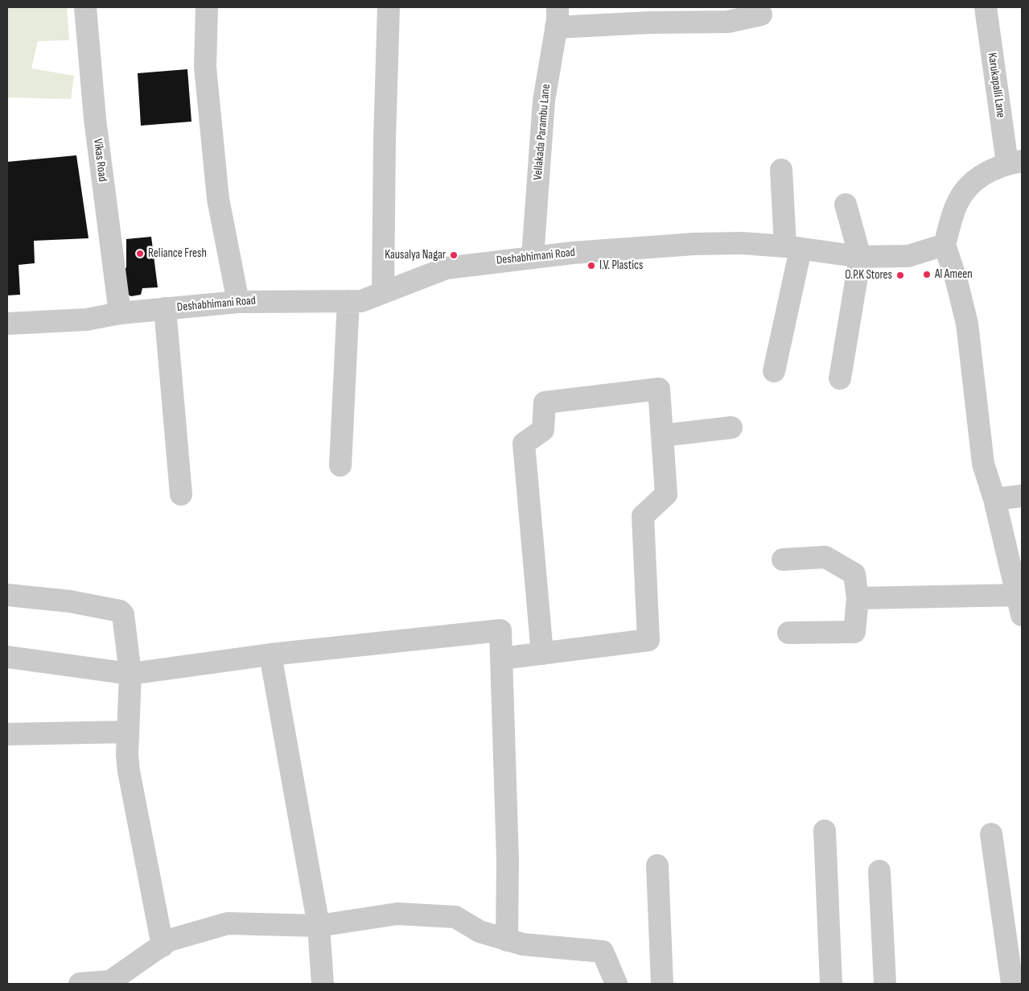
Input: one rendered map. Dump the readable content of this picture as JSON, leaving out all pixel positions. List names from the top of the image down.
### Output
{
  "streets": {
    "street": [
      "Karukapalli Lane",
      "Vellakada Parambu Lane",
      "Vikas Road",
      "Deshabhimani Road"
    ]
  },
  "crossings": [
    ["Vellakada Parambu Lane", "Deshabhimani Road"],
    ["Vikas Road", "Deshabhimani Road"]
  ],
  "places": [
    "Reliance Fresh",
    "Kausalya Nagar",
    "I.V. Plastics",
    "Al Ameen",
    "O.P.K Stores"
  ]
}
